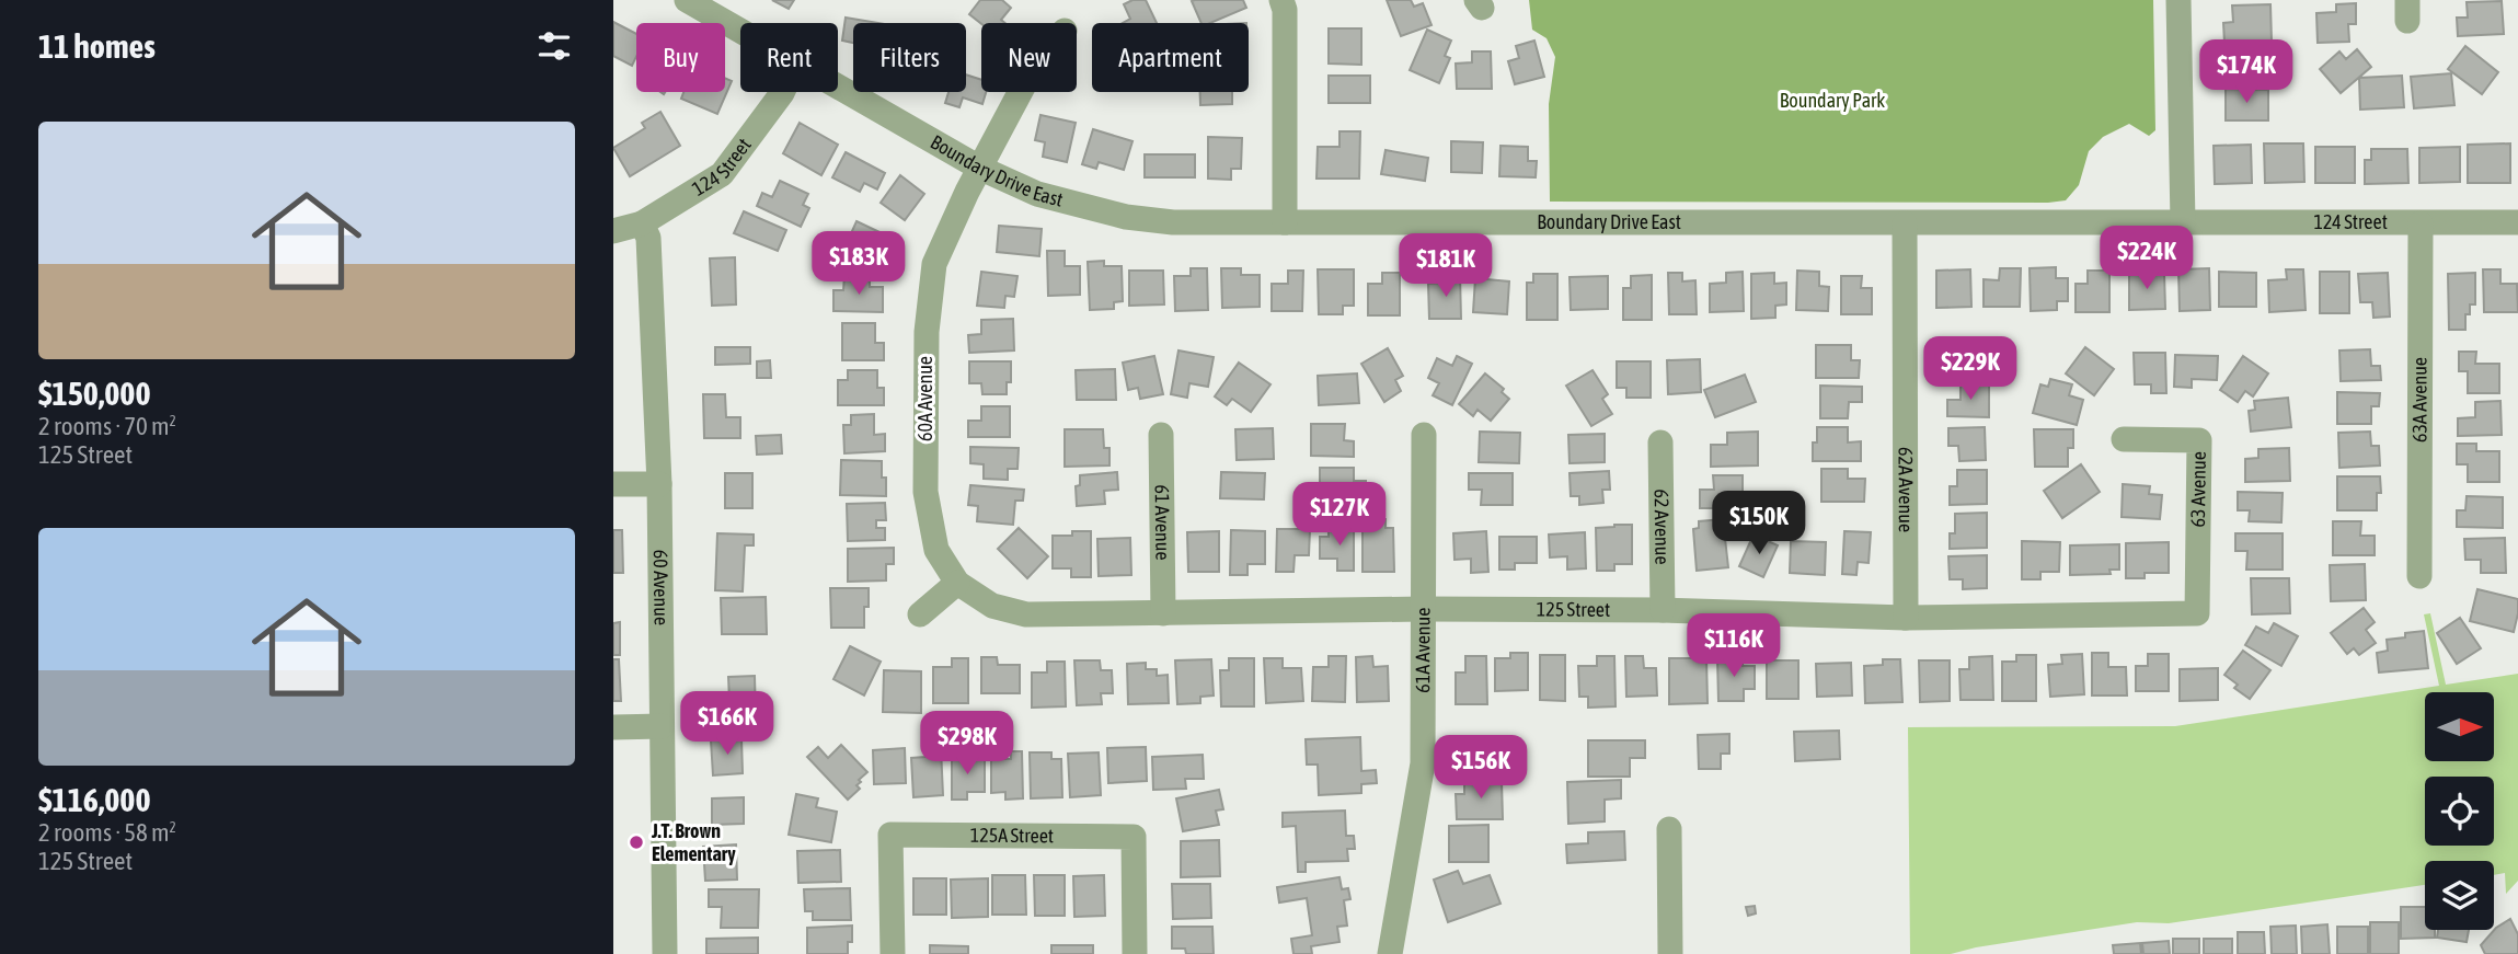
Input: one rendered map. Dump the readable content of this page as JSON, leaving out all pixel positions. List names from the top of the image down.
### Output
{
  "streets": {
    "street": [
      "124 Street",
      "Boundary Drive East",
      "60A Avenue",
      "63A Avenue",
      "63 Avenue",
      "62A Avenue",
      "61 Avenue",
      "62 Avenue",
      "60 Avenue",
      "125 Street",
      "61A Avenue",
      "125A Street"
    ]
  },
  "crossings": [
    ["124 Street", "Boundary Drive East"],
    ["124 Street", "63A Avenue"],
    ["124 Street", "60 Avenue"],
    ["Boundary Drive East", "60A Avenue"],
    ["Boundary Drive East", "62A Avenue"],
    ["60A Avenue", "125 Street"],
    ["63 Avenue", "125 Street"],
    ["62A Avenue", "125 Street"],
    ["61 Avenue", "125 Street"],
    ["62 Avenue", "125 Street"],
    ["125 Street", "61A Avenue"]
  ],
  "parks": ["Boundary Park"],
  "places": ["J.T. Brown Elementary"],
  "north": "right",
  "page": {
    "heading": "11 homes",
    "chip": [
      "Buy",
      "Rent",
      "Filters",
      "New",
      "Apartment"
    ],
    "price": [
      "$174K",
      "$224K",
      "$183K",
      "$181K",
      "$229K",
      "$127K",
      "$150K",
      "$116K",
      "$166K",
      "$298K",
      "$156K"
    ],
    "list": [
      {
        "name": "$150,000",
        "note": "2 rooms · 70 m² · 125 Street"
      },
      {
        "name": "$116,000",
        "note": "2 rooms · 58 m² · 125 Street"
      }
    ]
  }
}
